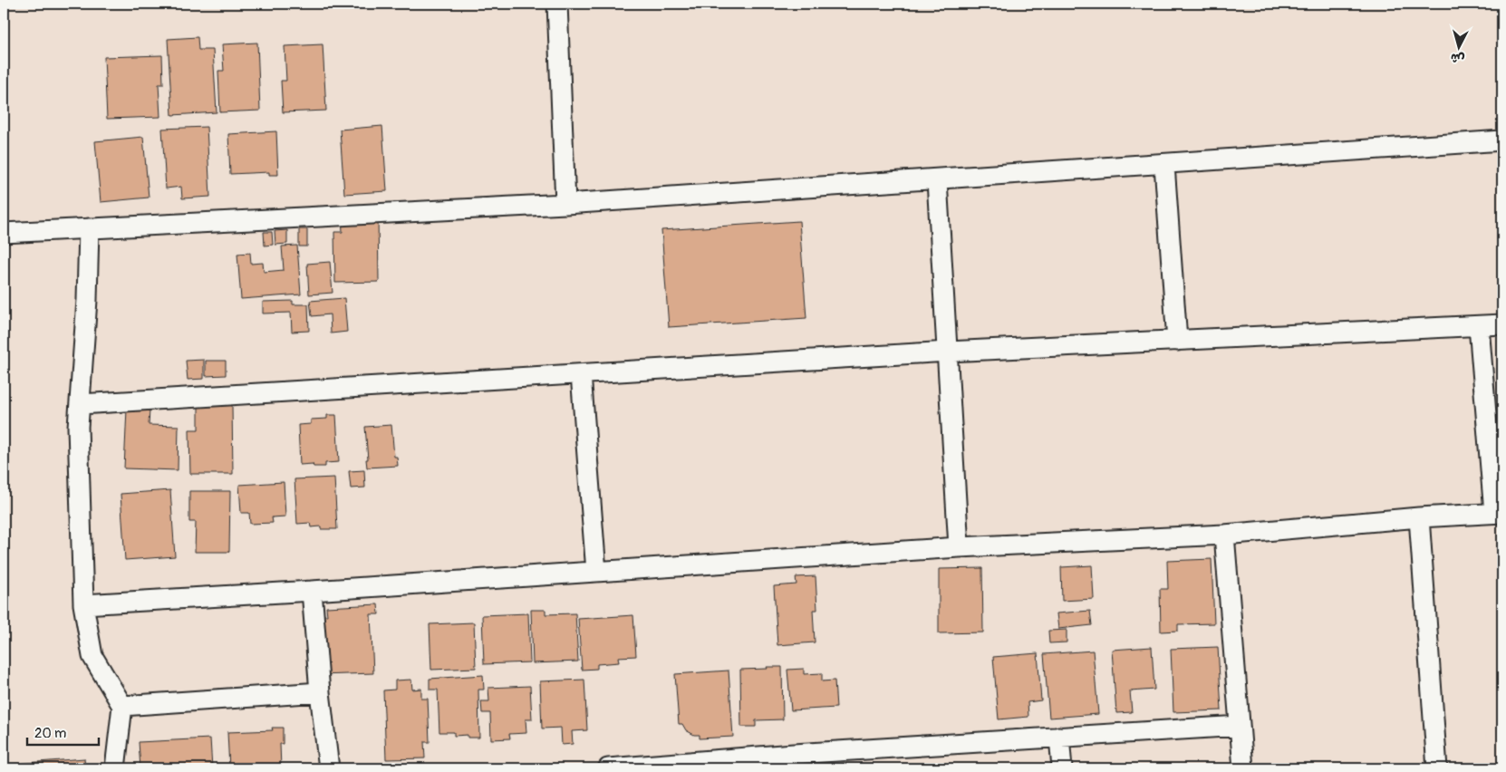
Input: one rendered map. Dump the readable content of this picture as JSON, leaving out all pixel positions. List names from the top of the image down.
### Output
{
  "scale_bar": "20 m",
  "north": "bottom"
}
